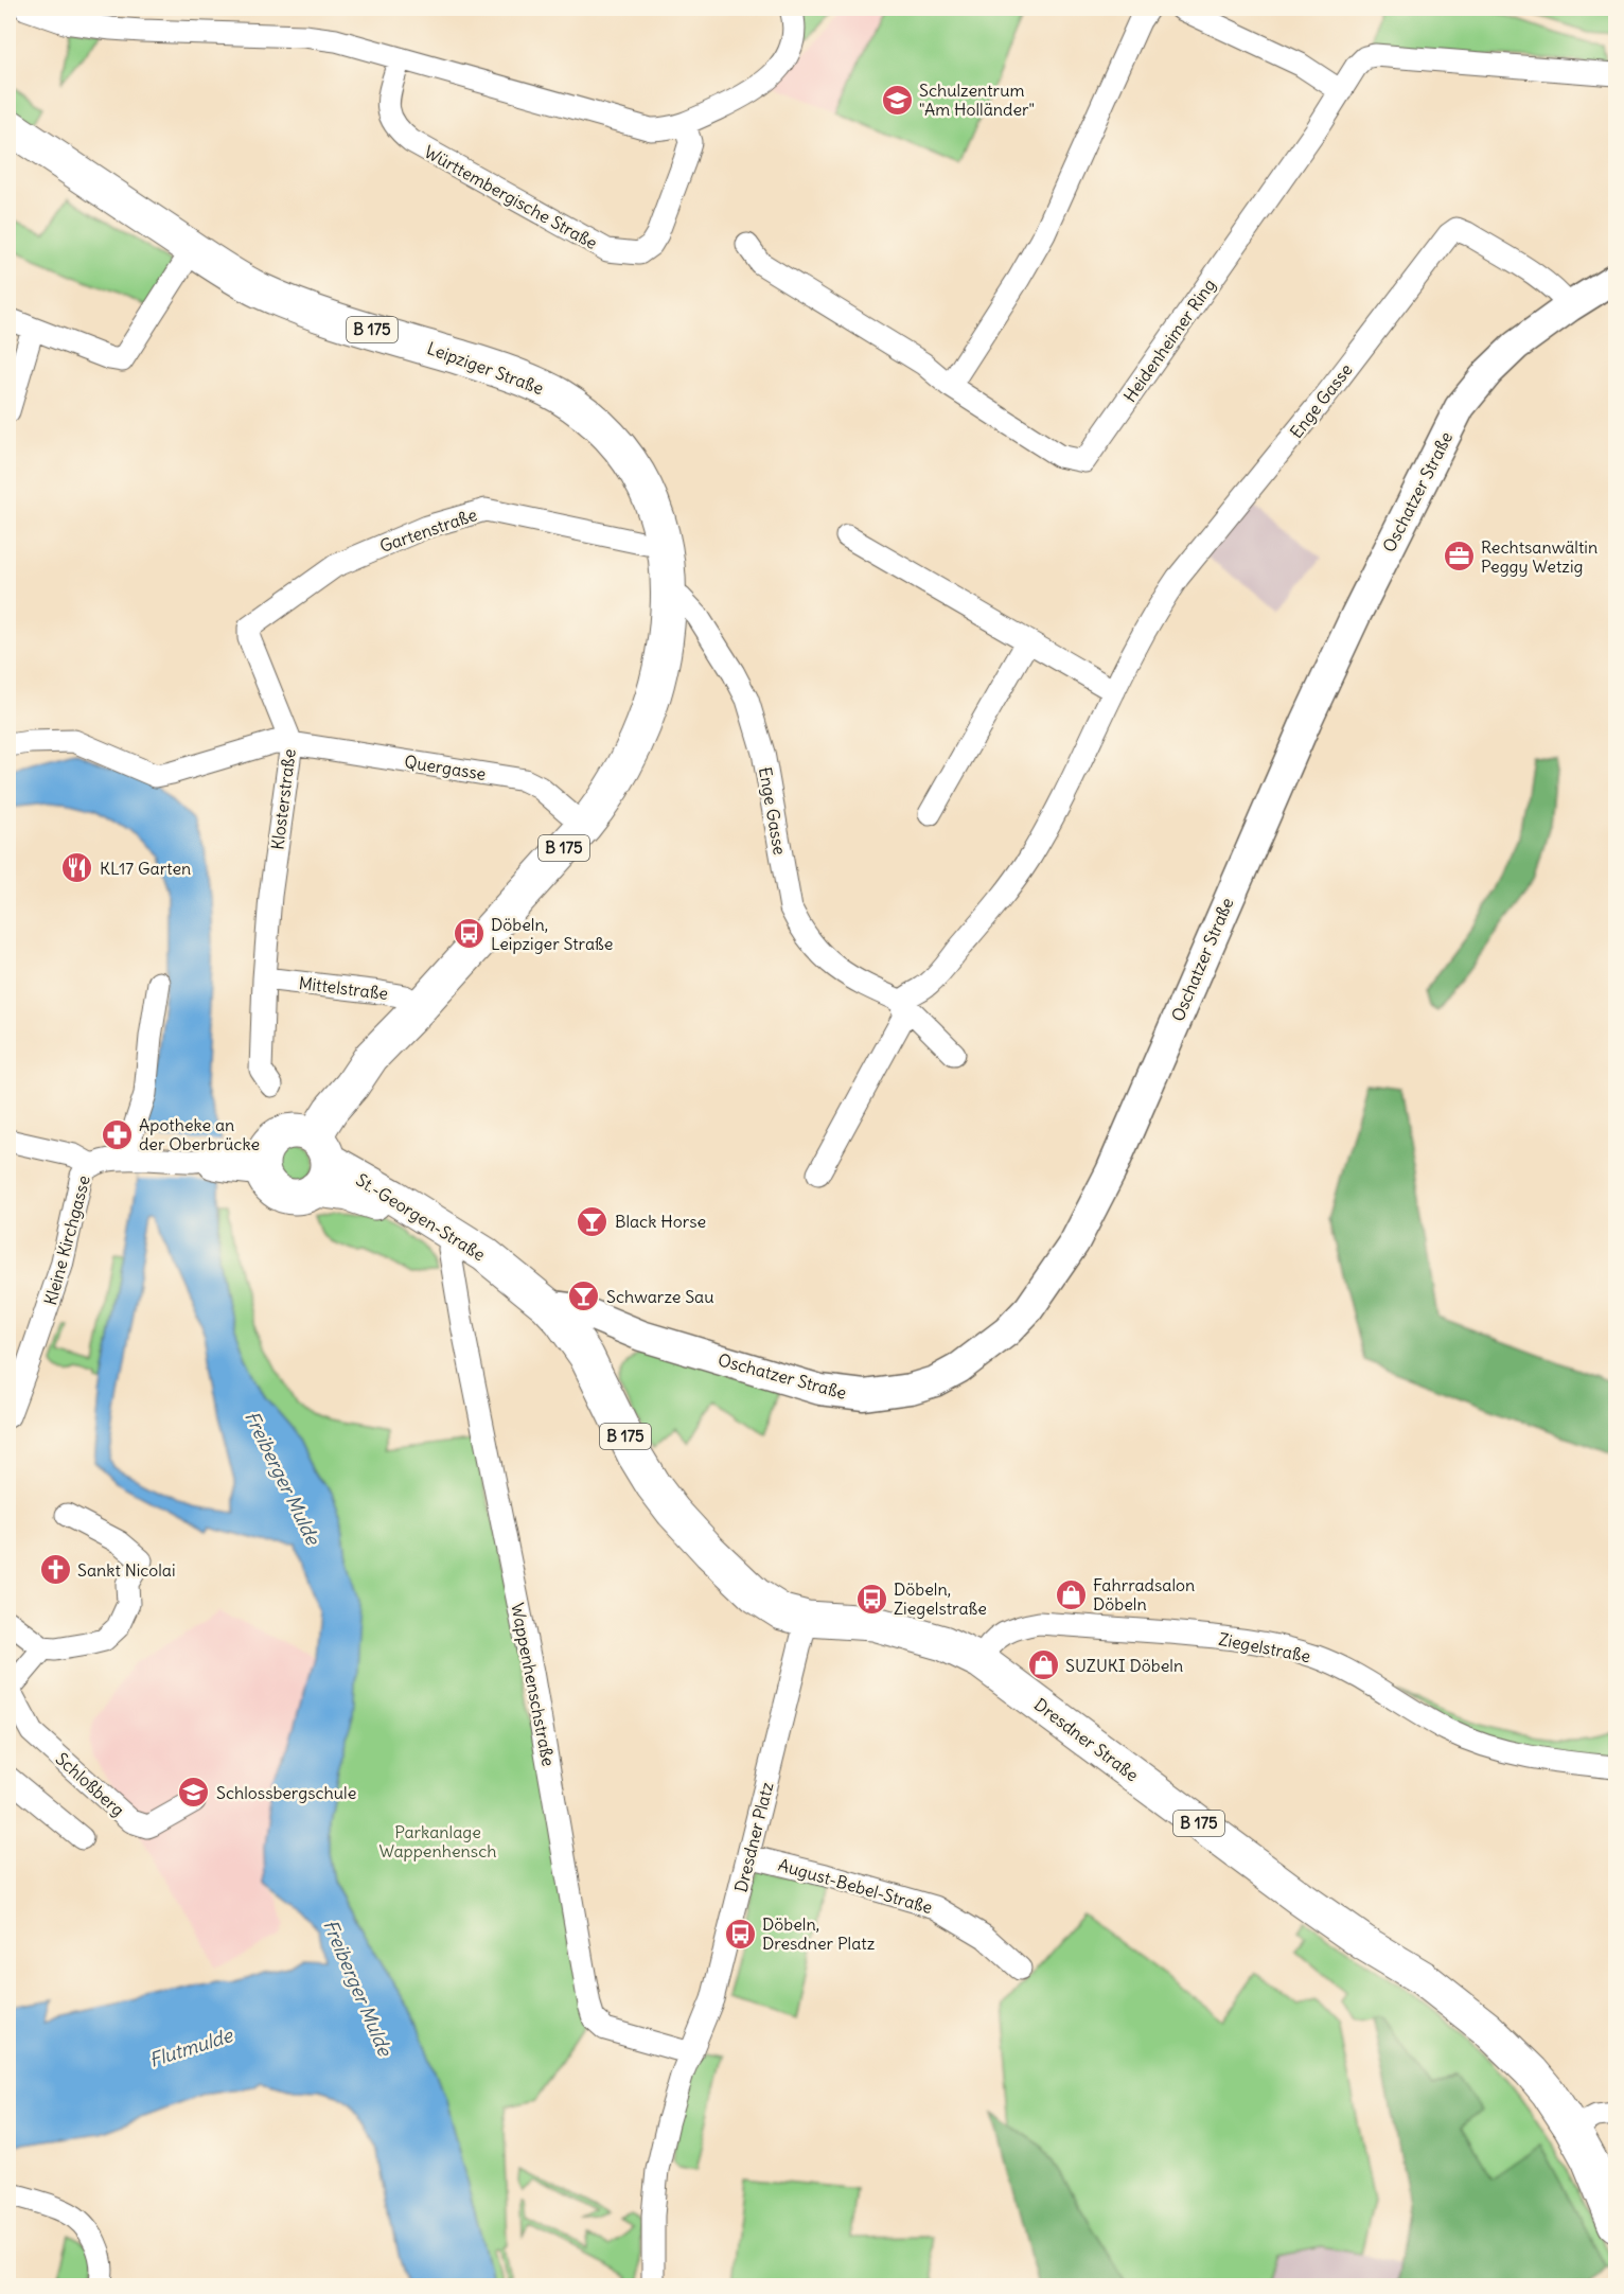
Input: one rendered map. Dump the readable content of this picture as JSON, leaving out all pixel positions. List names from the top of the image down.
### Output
{
  "streets": {
    "main road": [
      "B 175",
      "Leipziger Straße",
      "Oschatzer Straße",
      "St.-Georgen-Straße",
      "Dresdner Straße"
    ],
    "street": [
      "Württembergische Straße",
      "Heidenheimer Ring",
      "Enge Gasse",
      "Gartenstraße",
      "Quergasse",
      "Klosterstraße",
      "Mittelstraße",
      "Kleine Kirchgasse",
      "Ziegelstraße",
      "Wappenhenschstraße",
      "Schloßberg",
      "Dresdner Platz",
      "August-Bebel-Straße"
    ]
  },
  "crossings": [
    ["Leipziger Straße", "Enge Gasse"],
    ["Leipziger Straße", "Gartenstraße"],
    ["Leipziger Straße", "Quergasse"],
    ["Leipziger Straße", "Mittelstraße"],
    ["Leipziger Straße", "St.-Georgen-Straße"],
    ["Leipziger Straße", "Kleine Kirchgasse"],
    ["Enge Gasse", "Oschatzer Straße"],
    ["Oschatzer Straße", "St.-Georgen-Straße"],
    ["Oschatzer Straße", "Dresdner Straße"],
    ["Gartenstraße", "Klosterstraße"],
    ["Quergasse", "Klosterstraße"],
    ["Klosterstraße", "Mittelstraße"],
    ["St.-Georgen-Straße", "Wappenhenschstraße"],
    ["St.-Georgen-Straße", "Dresdner Straße"],
    ["Ziegelstraße", "Dresdner Straße"],
    ["Wappenhenschstraße", "Dresdner Platz"],
    ["Dresdner Straße", "Dresdner Platz"],
    ["Dresdner Platz", "August-Bebel-Straße"]
  ],
  "water": ["Freiberger Mulde", "Flutmulde"],
  "parks": ["Parkanlage Wappenhensch"],
  "places": {
    "school or university": ["Schulzentrum \"Am Holländer\"", "Schlossbergschule"],
    "office": ["Rechtsanwältin Peggy Wetzig"],
    "restaurant": ["KL17 Garten"],
    "bus stop": ["Döbeln, Leipziger Straße", "Döbeln, Ziegelstraße", "Döbeln, Dresdner Platz"],
    "pharmacy": ["Apotheke an der Oberbrücke"],
    "bar": ["Black Horse", "Schwarze Sau"],
    "church": ["Sankt Nicolai"],
    "shop": ["Fahrradsalon Döbeln", "SUZUKI Döbeln"]
  }
}
